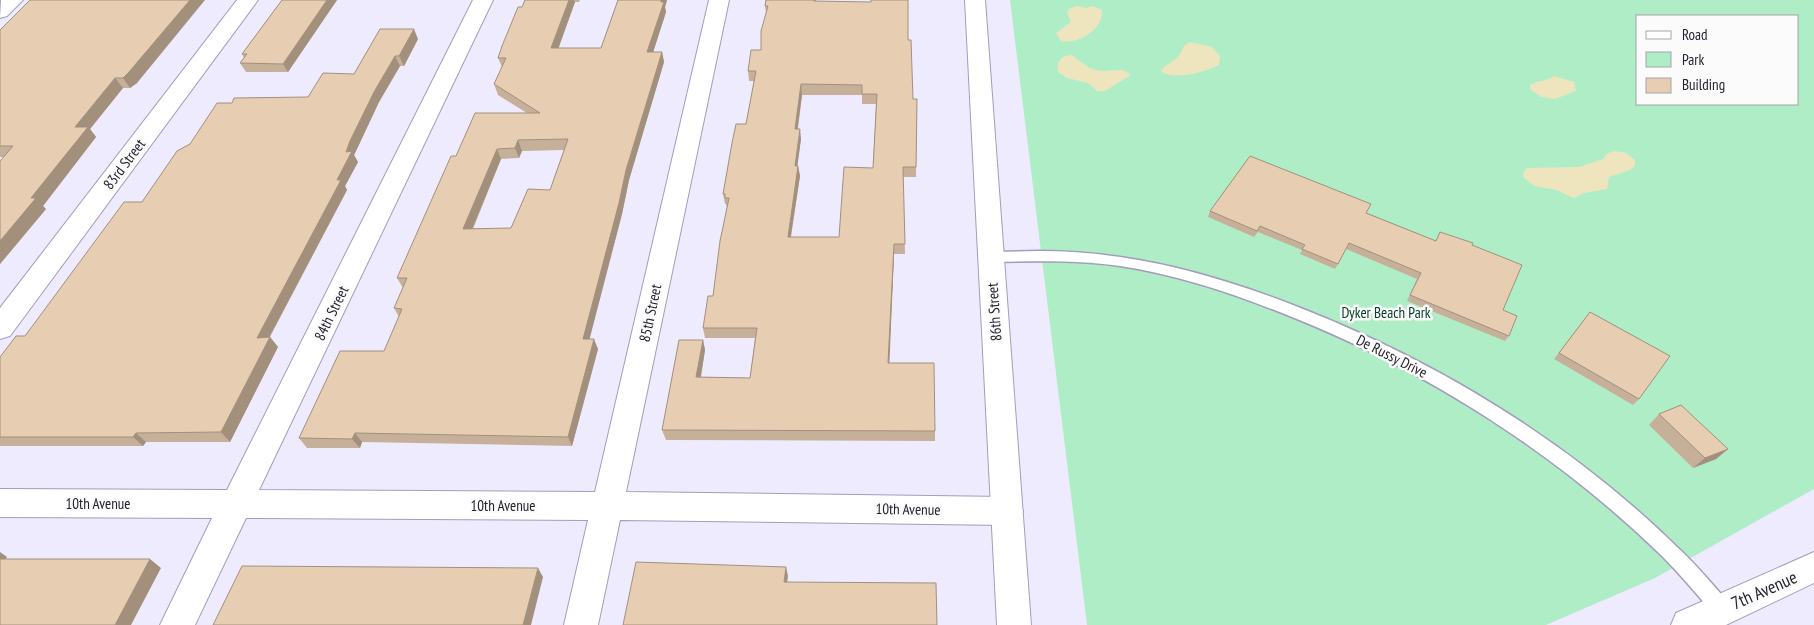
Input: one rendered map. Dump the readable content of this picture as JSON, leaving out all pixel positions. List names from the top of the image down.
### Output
{
  "streets": {
    "street": [
      "83rd Street",
      "86th Street",
      "84th Street",
      "85th Street",
      "10th Avenue",
      "7th Avenue"
    ],
    "lane": ["De Russy Drive"]
  },
  "crossings": [
    ["86th Street", "De Russy Drive"],
    ["86th Street", "10th Avenue"],
    ["84th Street", "10th Avenue"],
    ["85th Street", "10th Avenue"],
    ["De Russy Drive", "7th Avenue"]
  ],
  "parks": ["Dyker Beach Park"],
  "legend": ["Road", "Park", "Building"]
}
